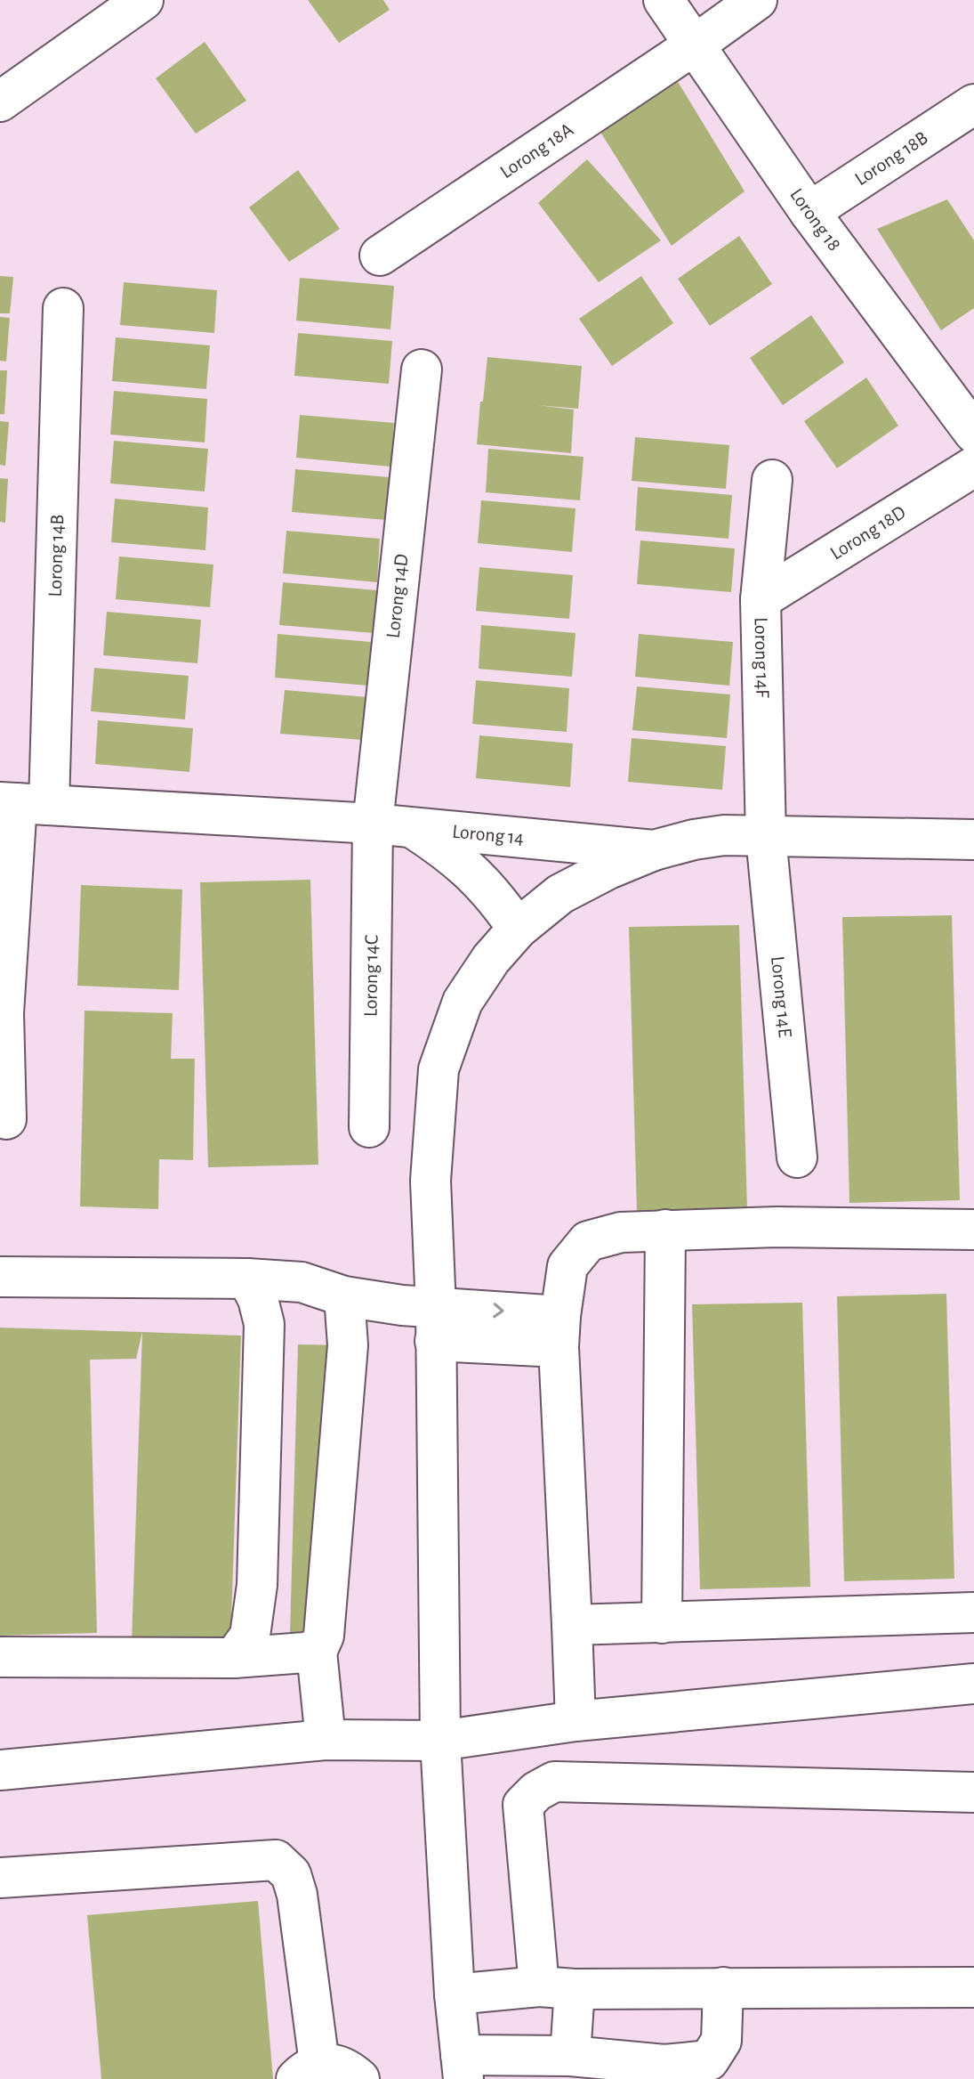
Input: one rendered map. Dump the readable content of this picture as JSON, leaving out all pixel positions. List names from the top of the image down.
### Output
{
  "streets": {
    "street": [
      "Lorong 18A",
      "Lorong 18B",
      "Lorong 18",
      "Lorong 18D",
      "Lorong 14B",
      "Lorong 14D",
      "Lorong 14F",
      "Lorong 14",
      "Lorong 14C",
      "Lorong 14E"
    ]
  },
  "crossings": [
    ["Lorong 18A", "Lorong 18"],
    ["Lorong 18B", "Lorong 18"],
    ["Lorong 18D", "Lorong 14F"],
    ["Lorong 14B", "Lorong 14"],
    ["Lorong 14D", "Lorong 14"],
    ["Lorong 14D", "Lorong 14C"],
    ["Lorong 14F", "Lorong 14"],
    ["Lorong 14F", "Lorong 14E"],
    ["Lorong 14", "Lorong 14C"],
    ["Lorong 14", "Lorong 14E"]
  ]
}
